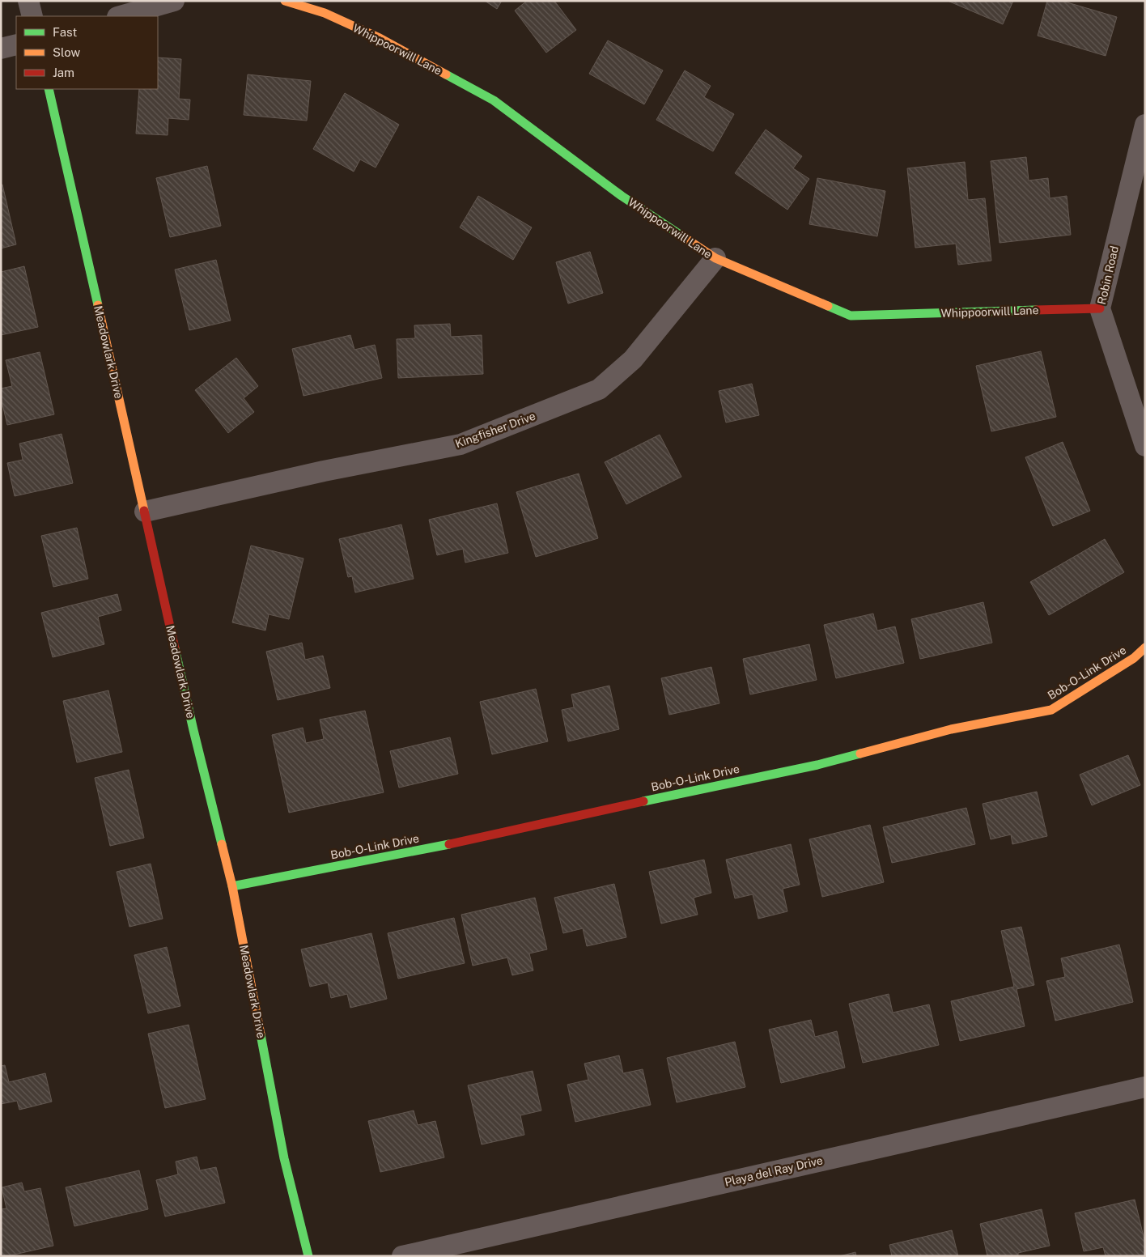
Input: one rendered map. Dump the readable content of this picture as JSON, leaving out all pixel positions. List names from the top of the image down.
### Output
{
  "streets": {
    "street": [
      "Whippoorwill Lane",
      "Robin Road",
      "Meadowlark Drive",
      "Kingfisher Drive",
      "Bob-O-Link Drive",
      "Playa del Ray Drive"
    ]
  },
  "crossings": [
    ["Whippoorwill Lane", "Robin Road"],
    ["Whippoorwill Lane", "Kingfisher Drive"],
    ["Meadowlark Drive", "Kingfisher Drive"],
    ["Meadowlark Drive", "Bob-O-Link Drive"]
  ],
  "legend": ["Fast", "Slow", "Jam"]
}
